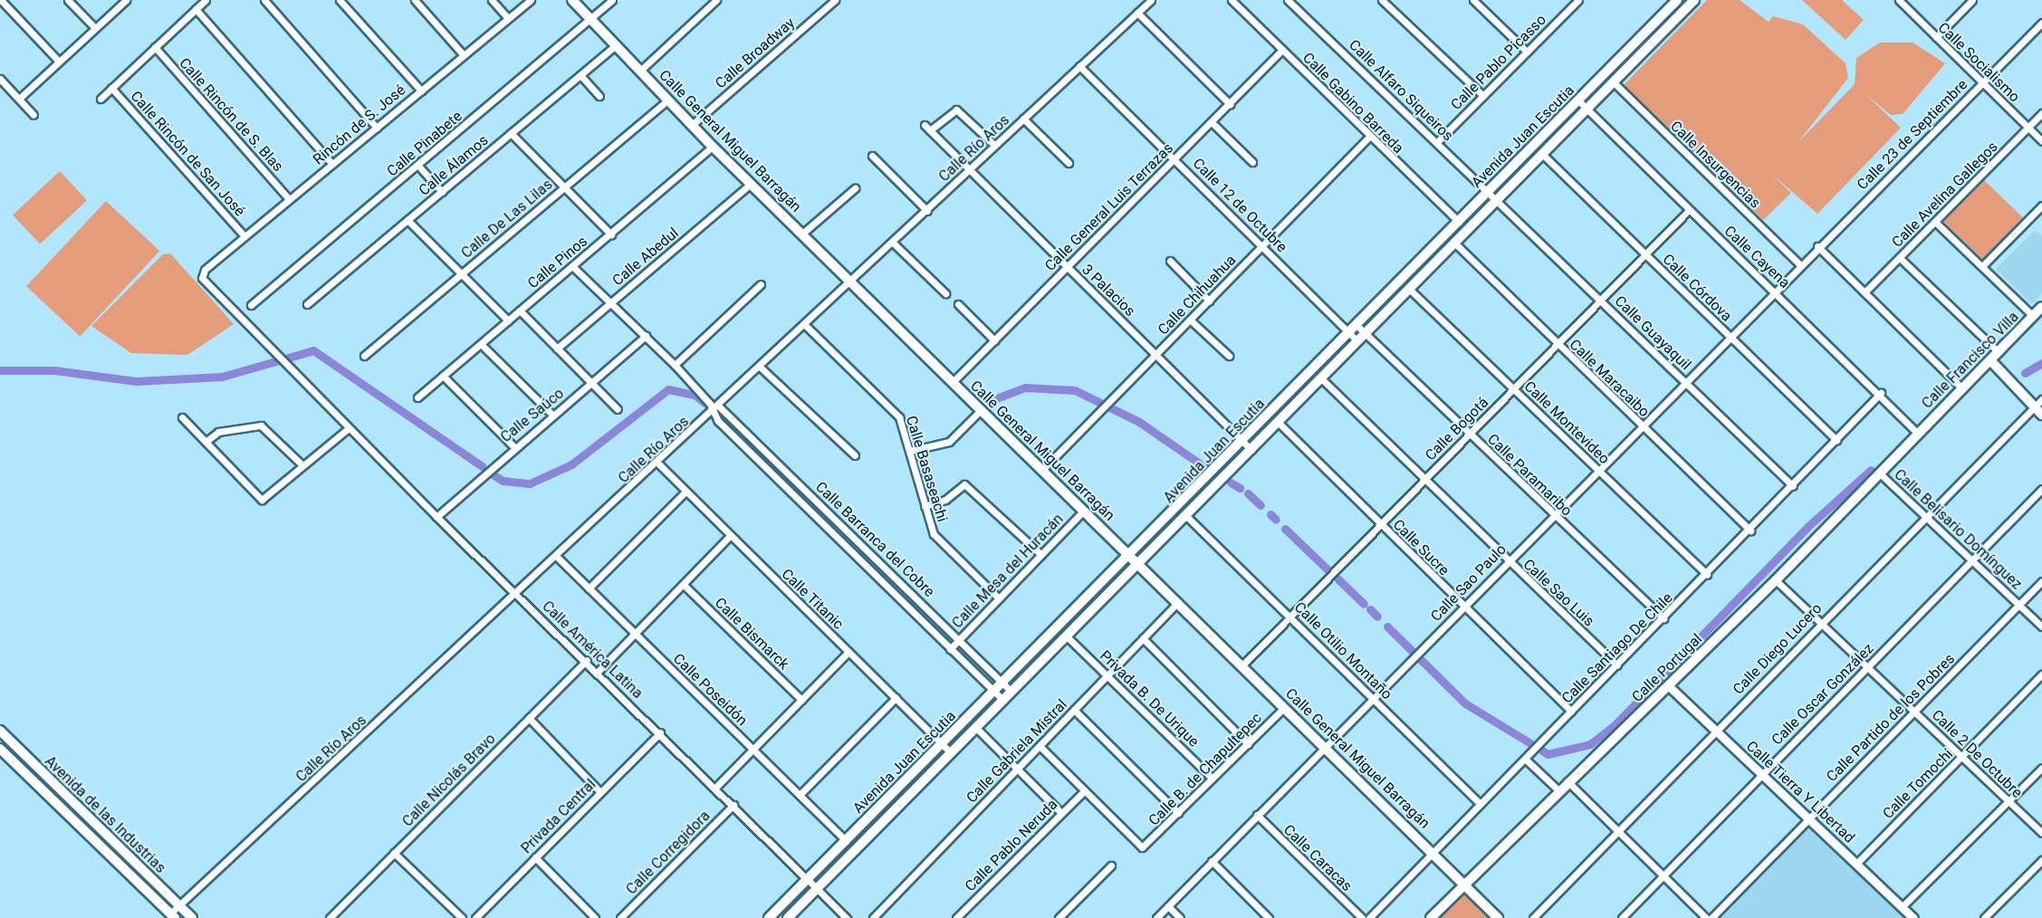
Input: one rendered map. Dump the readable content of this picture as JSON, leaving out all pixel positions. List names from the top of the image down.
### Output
{
  "streets": {
    "main road": [
      "Avenida Juan Escutia",
      "Calle General Miguel Barragán",
      "Calle Francisco Villa",
      "Calle Portugal",
      "Avenida de las Industrias"
    ],
    "street": [
      "Calle Broadway",
      "Calle Pablo Picasso",
      "Calle Socialismo",
      "Calle Alfaro Siqueiros",
      "Calle Gabino Barreda",
      "Calle Rincón de S. Blas",
      "Rincón de S. José",
      "Calle 23 de Septiembre",
      "Calle Pinabete",
      "Calle Río Aros",
      "Calle Rincón de San José",
      "Calle Insurgencias",
      "Calle Álamos",
      "Calle Avelina Gallegos",
      "Calle 12 de Octubre",
      "Calle General Luis Terrazas",
      "Calle De Las Lilas",
      "Calle Abedul",
      "Calle Cayena",
      "Calle Pinos",
      "Calle Córdova",
      "3 Palacios",
      "Calle Chihuahua",
      "Calle Guayaquil",
      "Calle Maracaibo",
      "Calle Saúco",
      "Calle Montevideo",
      "Calle Bogotá",
      "Calle Basaseachi",
      "Calle Paramaribo",
      "Calle Belisario Domínguez",
      "Calle Barranca del Cobre",
      "Calle Sucre",
      "Calle Mesa del Huracán",
      "Calle Sao Paulo",
      "Calle Sao Luis",
      "Calle Titanic",
      "Calle Bismarck",
      "Calle Santiago De Chile",
      "Calle Diego Lucero",
      "Calle América Latina",
      "Calle Otilio Montaño",
      "Calle Poseidón",
      "Calle Oscar González",
      "Privada B. De Urique",
      "Calle Partido de los Pobres",
      "Calle Gabriela Mistral",
      "Calle 2 De Octubre",
      "Calle B. de Chapultepec",
      "Calle Nicolás Bravo",
      "Calle Tomochi",
      "Calle Tierra Y Libertad",
      "Privada Central",
      "Calle Pablo Neruda",
      "Calle Corregidora",
      "Calle Caracas"
    ]
  },
  "crossings": [
    ["Calle Broadway", "Calle General Miguel Barragán"],
    ["Calle Pablo Picasso", "Calle Alfaro Siqueiros"],
    ["Calle Socialismo", "Calle 23 de Septiembre"],
    ["Calle Socialismo", "Calle Avelina Gallegos"],
    ["Calle Alfaro Siqueiros", "Avenida Juan Escutia"],
    ["Calle Alfaro Siqueiros", "Calle Guayaquil"],
    ["Calle Gabino Barreda", "Avenida Juan Escutia"],
    ["Calle Gabino Barreda", "Calle General Luis Terrazas"],
    ["Calle Gabino Barreda", "Calle Chihuahua"],
    ["Calle Rincón de S. Blas", "Rincón de S. José"],
    ["Rincón de S. José", "Calle Rincón de San José"],
    ["Rincón de S. José", "Calle América Latina"],
    ["Calle 23 de Septiembre", "Calle Insurgencias"],
    ["Calle 23 de Septiembre", "Calle Sao Paulo"],
    ["Avenida Juan Escutia", "Calle General Miguel Barragán"],
    ["Avenida Juan Escutia", "Calle Insurgencias"],
    ["Avenida Juan Escutia", "Calle 12 de Octubre"],
    ["Avenida Juan Escutia", "Calle Cayena"],
    ["Avenida Juan Escutia", "Calle Córdova"],
    ["Avenida Juan Escutia", "3 Palacios"],
    ["Avenida Juan Escutia", "Calle Guayaquil"],
    ["Avenida Juan Escutia", "Calle Maracaibo"],
    ["Avenida Juan Escutia", "Calle Montevideo"],
    ["Avenida Juan Escutia", "Calle Paramaribo"],
    ["Avenida Juan Escutia", "Calle Barranca del Cobre"],
    ["Avenida Juan Escutia", "Calle Sucre"],
    ["Avenida Juan Escutia", "Calle Sao Luis"],
    ["Avenida Juan Escutia", "Calle Titanic"],
    ["Avenida Juan Escutia", "Calle América Latina"],
    ["Avenida Juan Escutia", "Calle Otilio Montaño"],
    ["Avenida Juan Escutia", "Calle Poseidón"],
    ["Avenida Juan Escutia", "Privada B. De Urique"],
    ["Calle General Miguel Barragán", "Calle Pinabete"],
    ["Calle General Miguel Barragán", "Calle Río Aros"],
    ["Calle General Miguel Barragán", "Calle Álamos"],
    ["Calle General Miguel Barragán", "Calle General Luis Terrazas"],
    ["Calle General Miguel Barragán", "Calle De Las Lilas"],
    ["Calle General Miguel Barragán", "Calle Abedul"],
    ["Calle General Miguel Barragán", "Calle Pinos"],
    ["Calle General Miguel Barragán", "Calle Chihuahua"],
    ["Calle General Miguel Barragán", "Calle Bogotá"],
    ["Calle General Miguel Barragán", "Calle Mesa del Huracán"],
    ["Calle General Miguel Barragán", "Calle Sao Paulo"],
    ["Calle General Miguel Barragán", "Calle Santiago De Chile"],
    ["Calle General Miguel Barragán", "Calle Portugal"],
    ["Calle General Miguel Barragán", "Calle Gabriela Mistral"],
    ["Calle General Miguel Barragán", "Calle B. de Chapultepec"],
    ["Calle Río Aros", "Calle 12 de Octubre"],
    ["Calle Río Aros", "3 Palacios"],
    ["Calle Río Aros", "Calle Basaseachi"],
    ["Calle Río Aros", "Calle Barranca del Cobre"],
    ["Calle Río Aros", "Calle Titanic"],
    ["Calle Río Aros", "Calle América Latina"],
    ["Calle Río Aros", "Calle Poseidón"],
    ["Calle Río Aros", "Avenida de las Industrias"],
    ["Calle Insurgencias", "Calle Sao Paulo"],
    ["Calle 12 de Octubre", "Calle General Luis Terrazas"],
    ["Calle 12 de Octubre", "Calle Chihuahua"],
    ["Calle 12 de Octubre", "Calle Paramaribo"],
    ["Calle General Luis Terrazas", "3 Palacios"],
    ["Calle Cayena", "Calle Francisco Villa"],
    ["Calle Cayena", "Calle Bogotá"],
    ["Calle Cayena", "Calle Sao Paulo"],
    ["Calle Cayena", "Calle Santiago De Chile"],
    ["Calle Cayena", "Calle Portugal"],
    ["Calle Córdova", "Calle Bogotá"],
    ["Calle Córdova", "Calle Sao Paulo"],
    ["Calle Córdova", "Calle Santiago De Chile"],
    ["3 Palacios", "Calle Chihuahua"],
    ["Calle Guayaquil", "Calle Bogotá"],
    ["Calle Guayaquil", "Calle Sao Paulo"],
    ["Calle Guayaquil", "Calle Santiago De Chile"],
    ["Calle Francisco Villa", "Calle Portugal"],
    ["Calle Maracaibo", "Calle Bogotá"],
    ["Calle Maracaibo", "Calle Sao Paulo"],
    ["Calle Maracaibo", "Calle Santiago De Chile"],
    ["Calle Saúco", "Calle América Latina"],
    ["Calle Montevideo", "Calle Bogotá"],
    ["Calle Montevideo", "Calle Sao Paulo"],
    ["Calle Montevideo", "Calle Santiago De Chile"],
    ["Calle Bogotá", "Calle Paramaribo"],
    ["Calle Bogotá", "Calle Sucre"],
    ["Calle Bogotá", "Calle Sao Luis"],
    ["Calle Bogotá", "Calle Otilio Montaño"],
    ["Calle Basaseachi", "Calle Mesa del Huracán"],
    ["Calle Paramaribo", "Calle Sao Paulo"],
    ["Calle Paramaribo", "Calle Santiago De Chile"],
    ["Calle Belisario Domínguez", "Calle Diego Lucero"],
    ["Calle Belisario Domínguez", "Calle Portugal"],
    ["Calle Belisario Domínguez", "Calle Oscar González"],
    ["Calle Belisario Domínguez", "Calle Partido de los Pobres"],
    ["Calle Barranca del Cobre", "Calle Mesa del Huracán"],
    ["Calle Sucre", "Calle Sao Paulo"],
    ["Calle Sucre", "Calle Santiago De Chile"],
    ["Calle Sao Paulo", "Calle Sao Luis"],
    ["Calle Sao Paulo", "Calle Otilio Montaño"],
    ["Calle Sao Paulo", "Calle Caracas"],
    ["Calle Sao Luis", "Calle Santiago De Chile"],
    ["Calle Santiago De Chile", "Calle Otilio Montaño"],
    ["Calle Diego Lucero", "Calle 2 De Octubre"],
    ["Calle Diego Lucero", "Calle Tierra Y Libertad"],
    ["Calle América Latina", "Calle Nicolás Bravo"],
    ["Calle América Latina", "Privada Central"],
    ["Calle América Latina", "Calle Corregidora"],
    ["Calle Portugal", "Calle 2 De Octubre"],
    ["Calle Portugal", "Calle Tierra Y Libertad"],
    ["Calle Oscar González", "Calle 2 De Octubre"],
    ["Calle Oscar González", "Calle Tierra Y Libertad"],
    ["Privada B. De Urique", "Calle Gabriela Mistral"],
    ["Privada B. De Urique", "Calle B. de Chapultepec"],
    ["Calle Partido de los Pobres", "Calle 2 De Octubre"],
    ["Calle Partido de los Pobres", "Calle Tierra Y Libertad"],
    ["Calle 2 De Octubre", "Calle Tomochi"],
    ["Calle B. de Chapultepec", "Calle Pablo Neruda"],
    ["Calle Tomochi", "Calle Tierra Y Libertad"]
  ]
}
